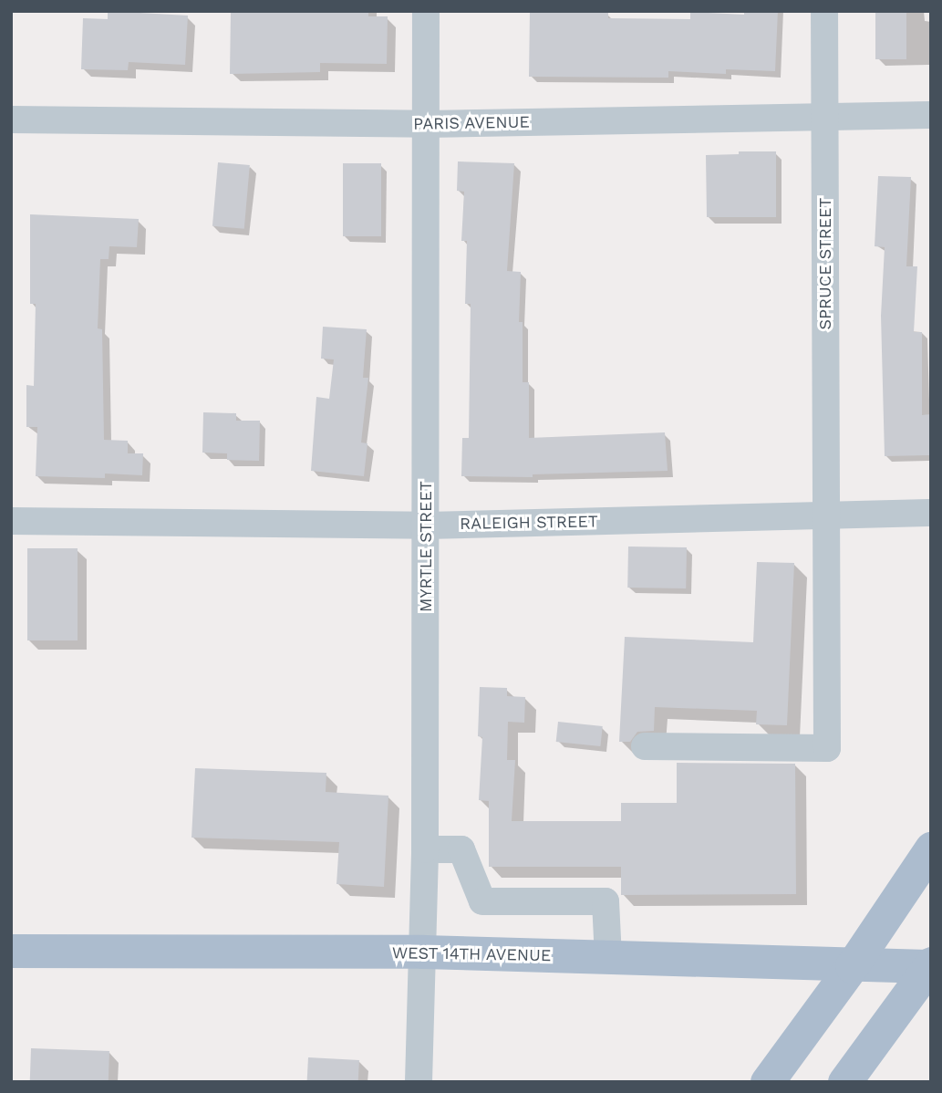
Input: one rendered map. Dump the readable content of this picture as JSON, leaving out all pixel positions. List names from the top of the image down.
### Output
{
  "streets": {
    "main road": ["WEST 14TH AVENUE"],
    "street": [
      "PARIS AVENUE",
      "SPRUCE STREET",
      "RALEIGH STREET",
      "MYRTLE STREET"
    ]
  },
  "crossings": [
    ["PARIS AVENUE", "SPRUCE STREET"],
    ["PARIS AVENUE", "MYRTLE STREET"],
    ["SPRUCE STREET", "RALEIGH STREET"],
    ["RALEIGH STREET", "MYRTLE STREET"],
    ["MYRTLE STREET", "WEST 14TH AVENUE"]
  ]
}
